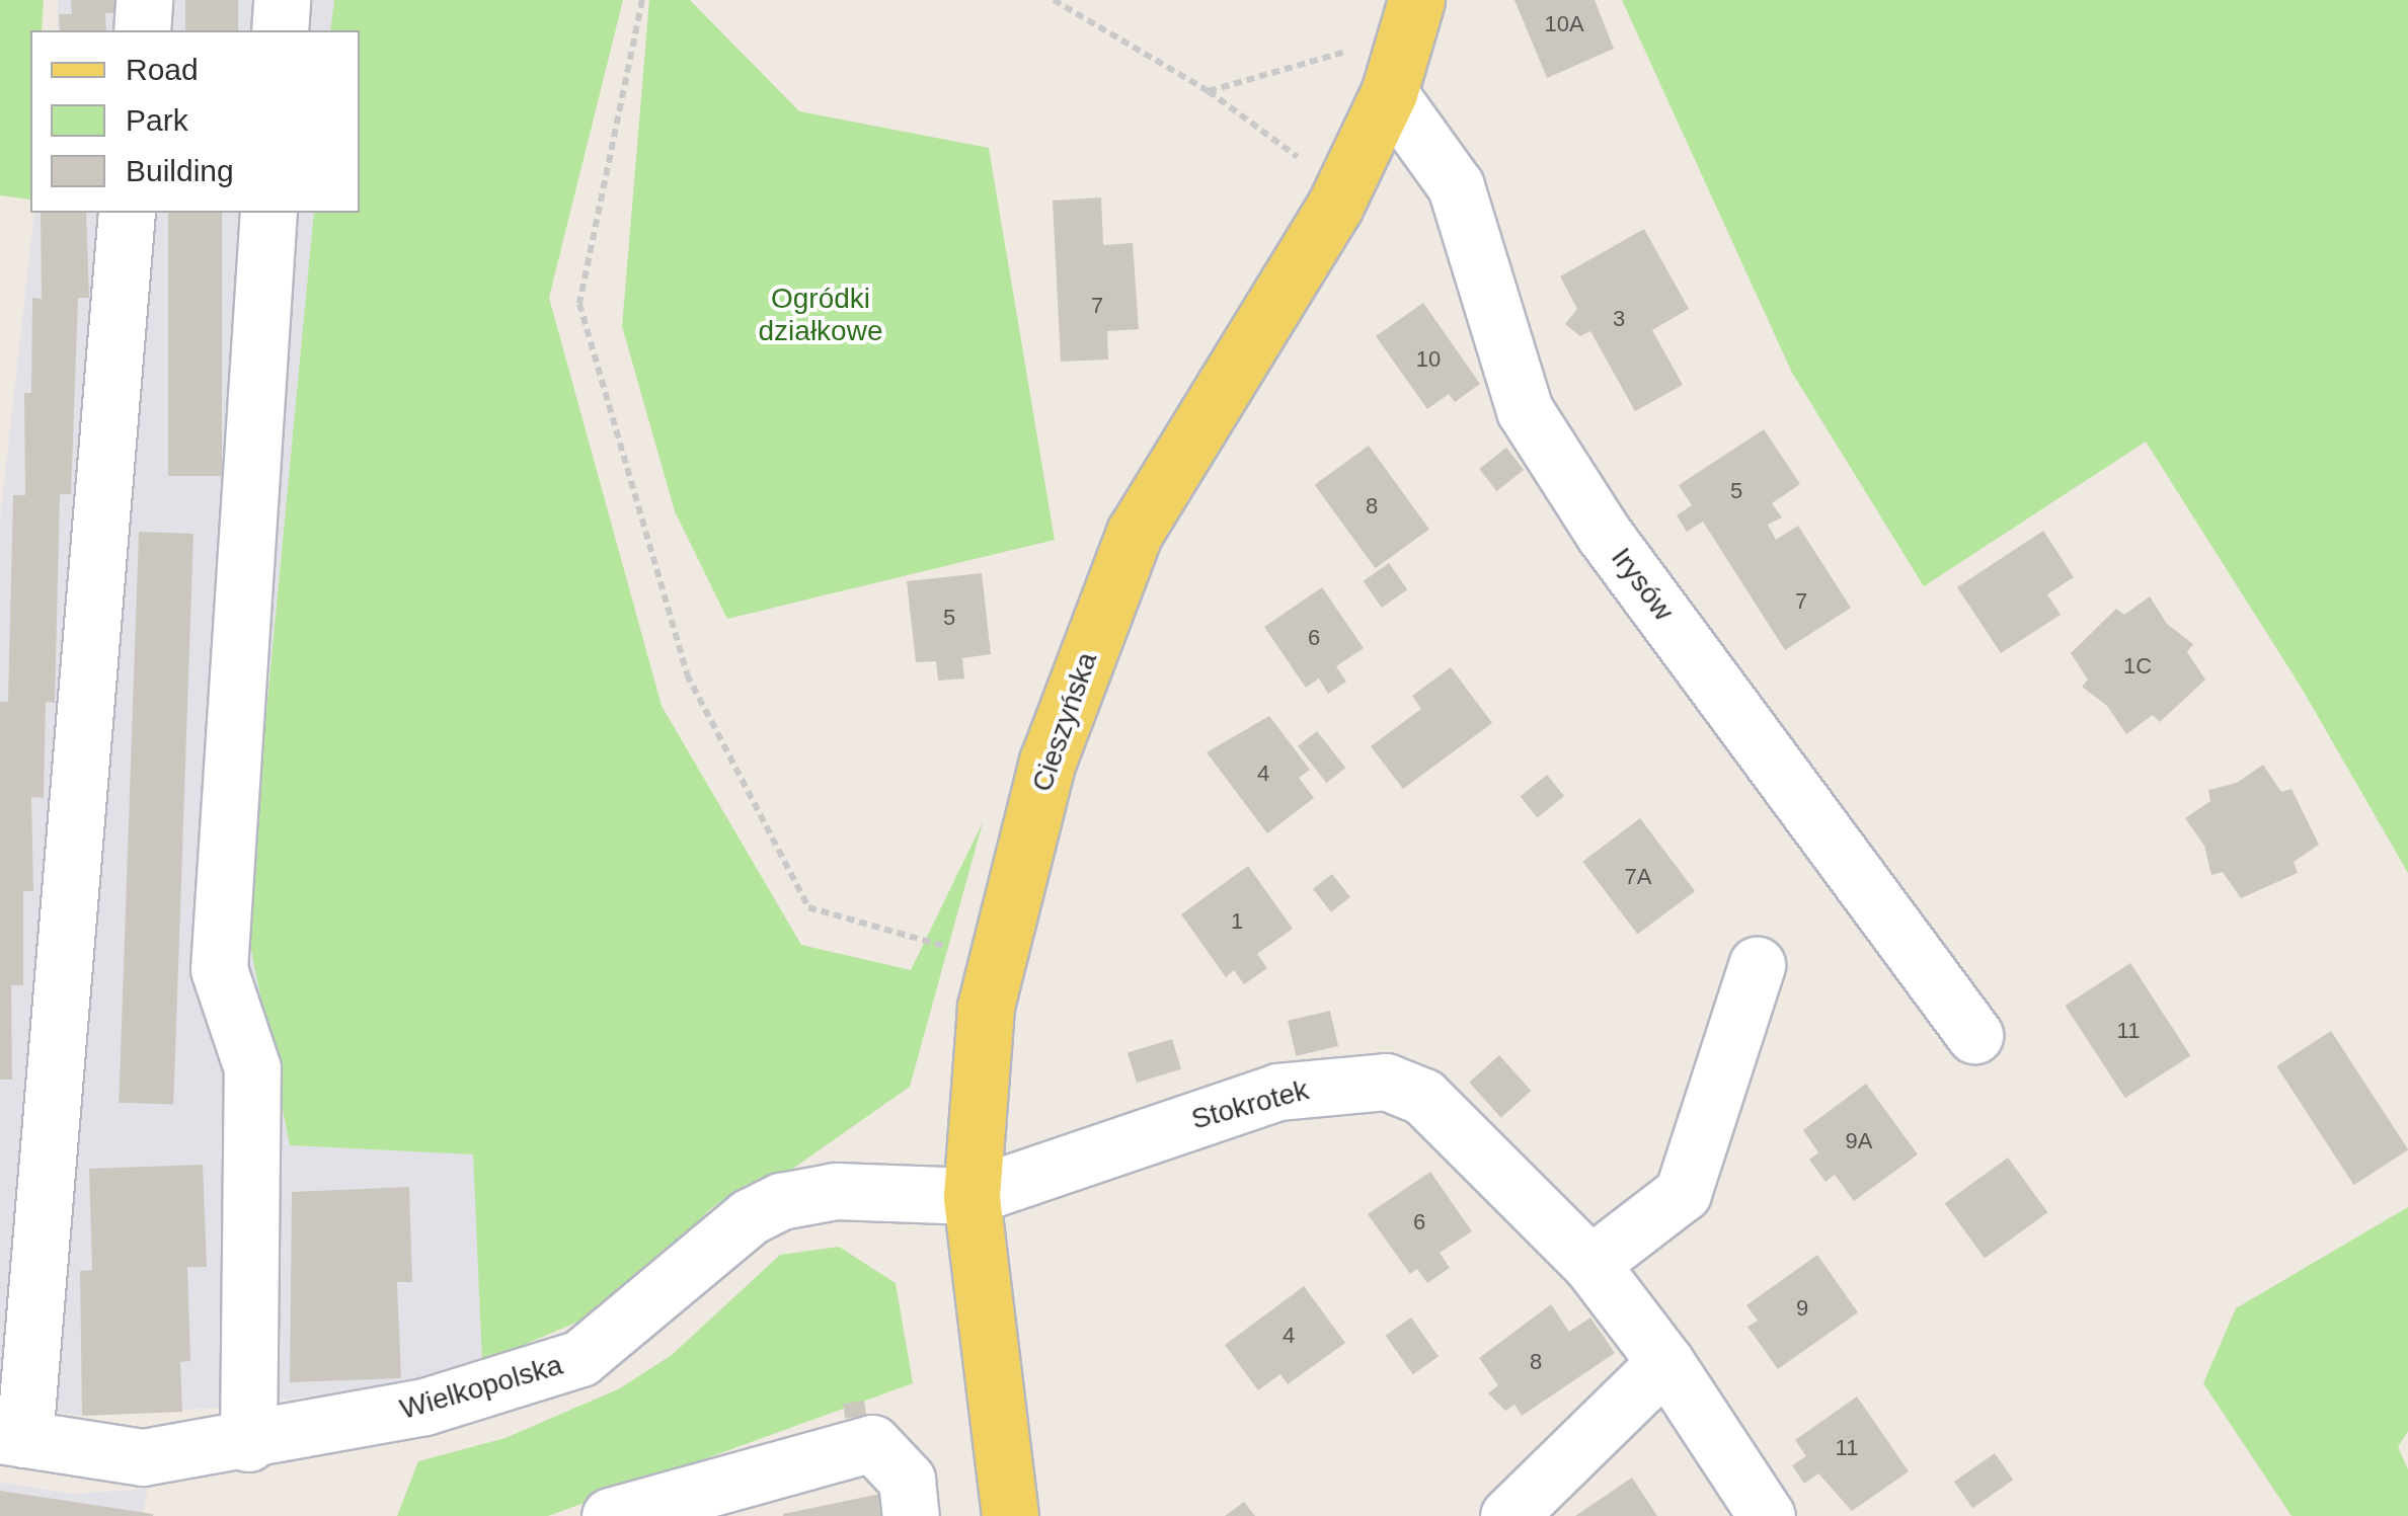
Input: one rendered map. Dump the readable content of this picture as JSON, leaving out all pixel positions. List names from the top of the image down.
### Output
{
  "streets": {
    "main road": ["Cieszyńska"],
    "street": ["Irysów", "Stokrotek", "Wielkopolska"]
  },
  "crossings": [
    ["Irysów", "Cieszyńska"],
    ["Cieszyńska", "Stokrotek"],
    ["Cieszyńska", "Wielkopolska"],
    ["Stokrotek", "Wielkopolska"]
  ],
  "parks": ["Ogródki działkowe"],
  "house_numbers": [
    "10A",
    "7",
    "3",
    "10",
    "5",
    "8",
    "7",
    "5",
    "6",
    "1C",
    "4",
    "7A",
    "1",
    "11",
    "9A",
    "6",
    "9",
    "4",
    "8",
    "11"
  ],
  "legend": ["Road", "Park", "Building"]
}
